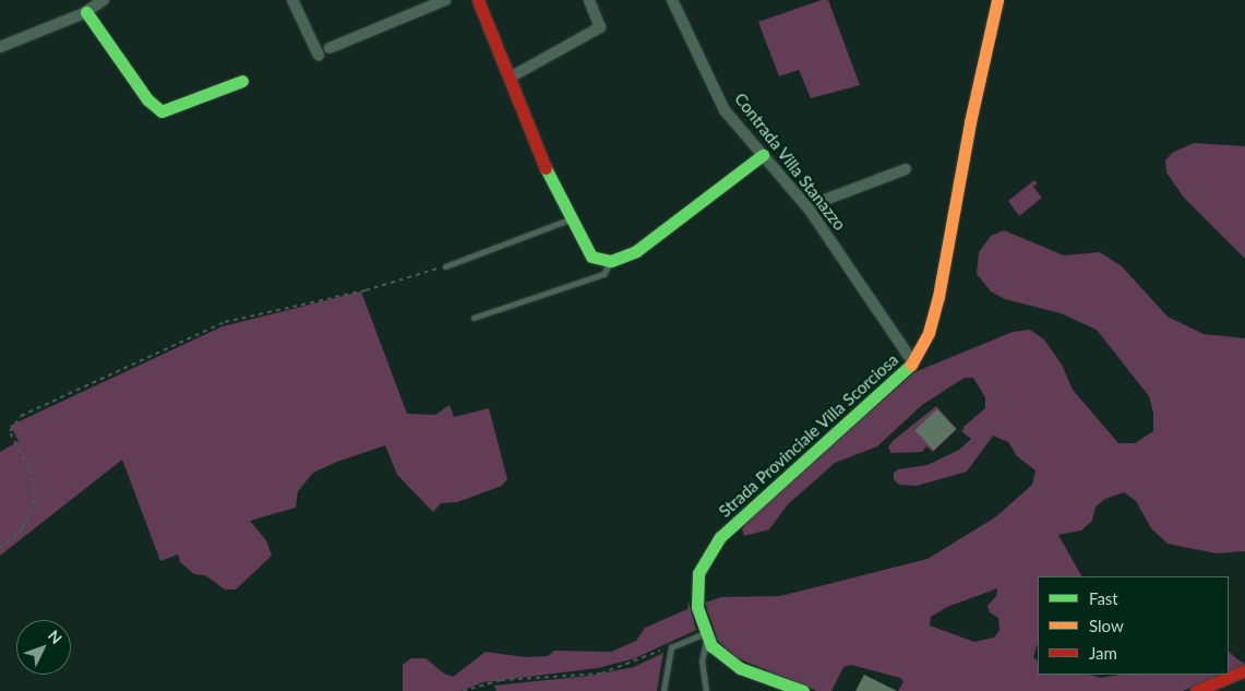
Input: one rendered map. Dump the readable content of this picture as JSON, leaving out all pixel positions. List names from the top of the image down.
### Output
{
  "streets": {
    "street": ["Contrada Villa Stanazzo", "Strada Provinciale Villa Scorciosa"]
  },
  "crossings": [
    ["Contrada Villa Stanazzo", "Strada Provinciale Villa Scorciosa"]
  ],
  "legend": ["Fast", "Slow", "Jam"],
  "north": "top right"
}
